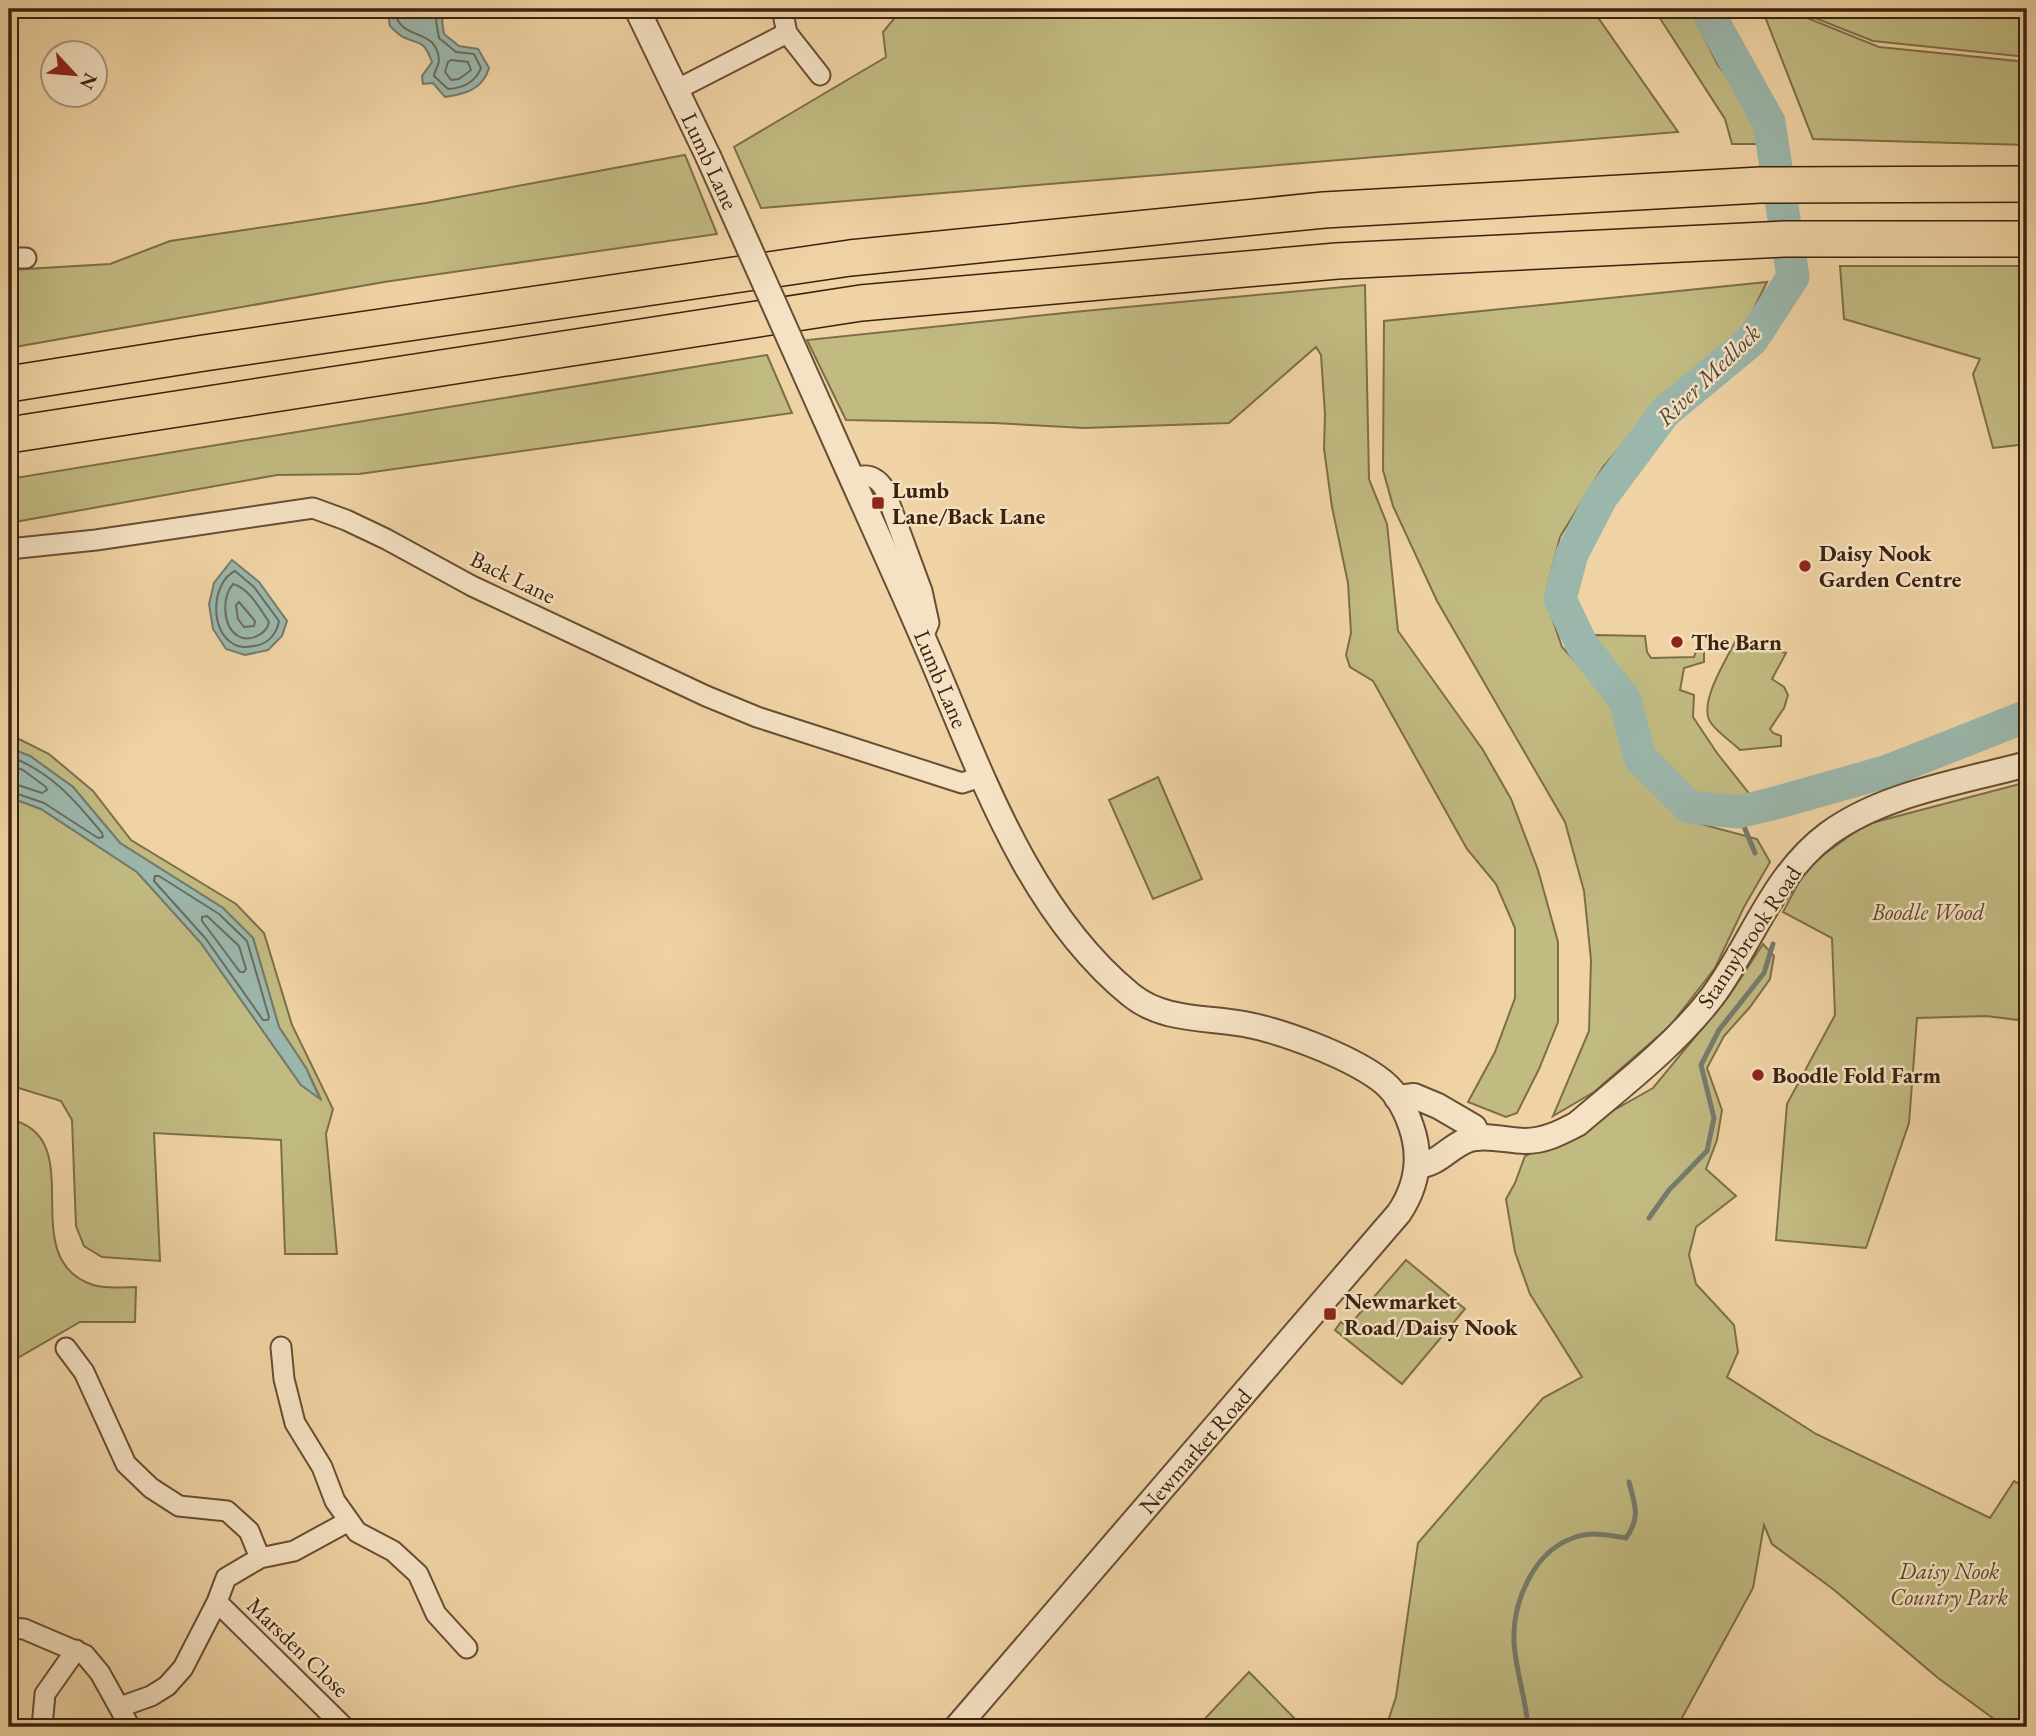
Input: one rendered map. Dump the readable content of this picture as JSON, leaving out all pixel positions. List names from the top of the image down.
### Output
{
  "streets": {
    "street": [
      "Lumb Lane",
      "Back Lane",
      "Stannybrook Road",
      "Newmarket Road",
      "Marsden Close"
    ]
  },
  "crossings": [
    ["Lumb Lane", "Back Lane"],
    ["Lumb Lane", "Stannybrook Road"],
    ["Lumb Lane", "Newmarket Road"],
    ["Stannybrook Road", "Newmarket Road"]
  ],
  "water": ["River Medlock"],
  "parks": ["Boodle Wood", "Daisy Nook Country Park"],
  "places": {
    "transit": ["Lumb Lane/Back Lane", "Newmarket Road/Daisy Nook"],
    "other": ["Daisy Nook Garden Centre", "The Barn", "Boodle Fold Farm"]
  },
  "north": "bottom right"
}
